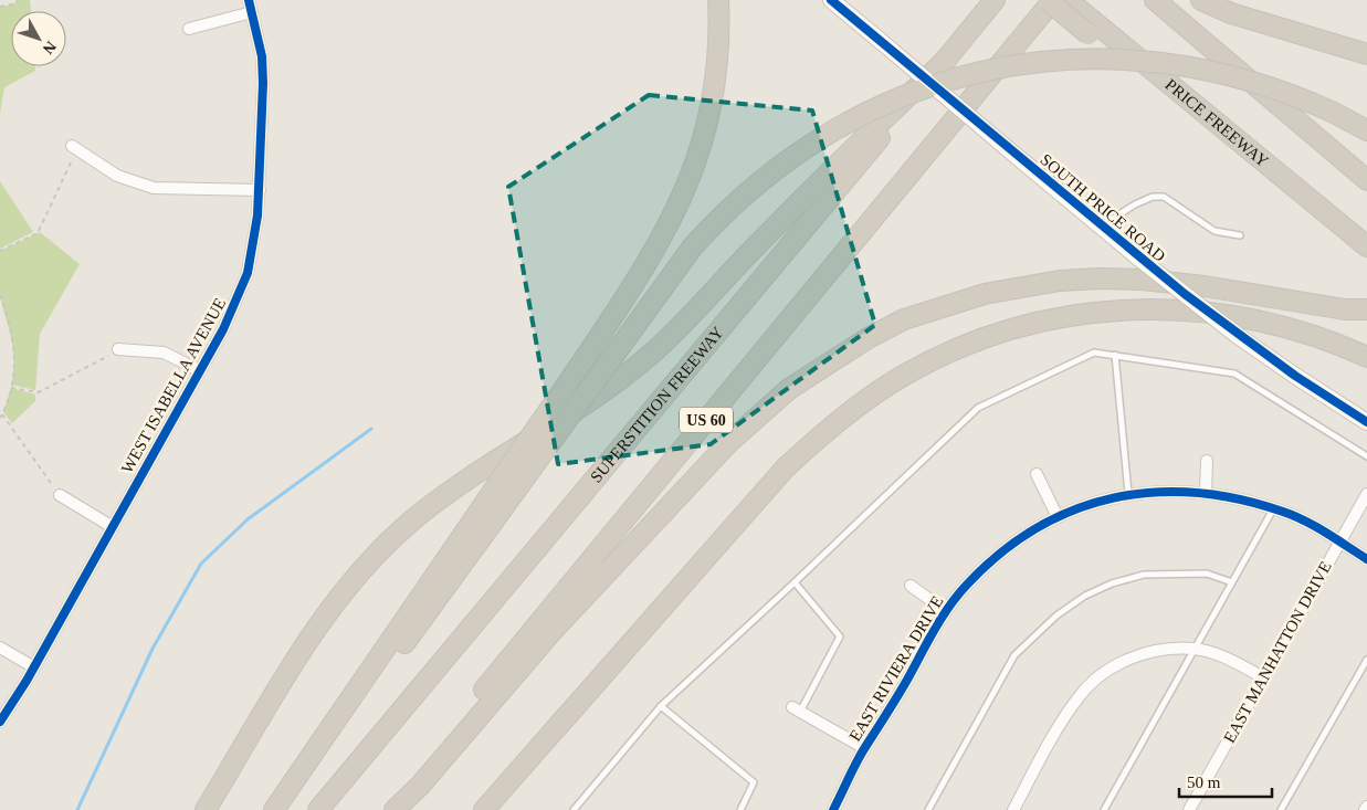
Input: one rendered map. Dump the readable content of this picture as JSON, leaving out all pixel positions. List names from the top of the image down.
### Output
{
  "streets": {
    "highway": ["PRICE FREEWAY", "SUPERSTITION FREEWAY", "US 60"],
    "main road": ["SOUTH PRICE ROAD"],
    "street": ["WEST ISABELLA AVENUE", "EAST MANHATTON DRIVE", "EAST RIVIERA DRIVE"]
  },
  "crossings": [
    ["EAST MANHATTON DRIVE", "EAST RIVIERA DRIVE"]
  ],
  "scale_bar": "50 m",
  "north": "bottom right"
}
